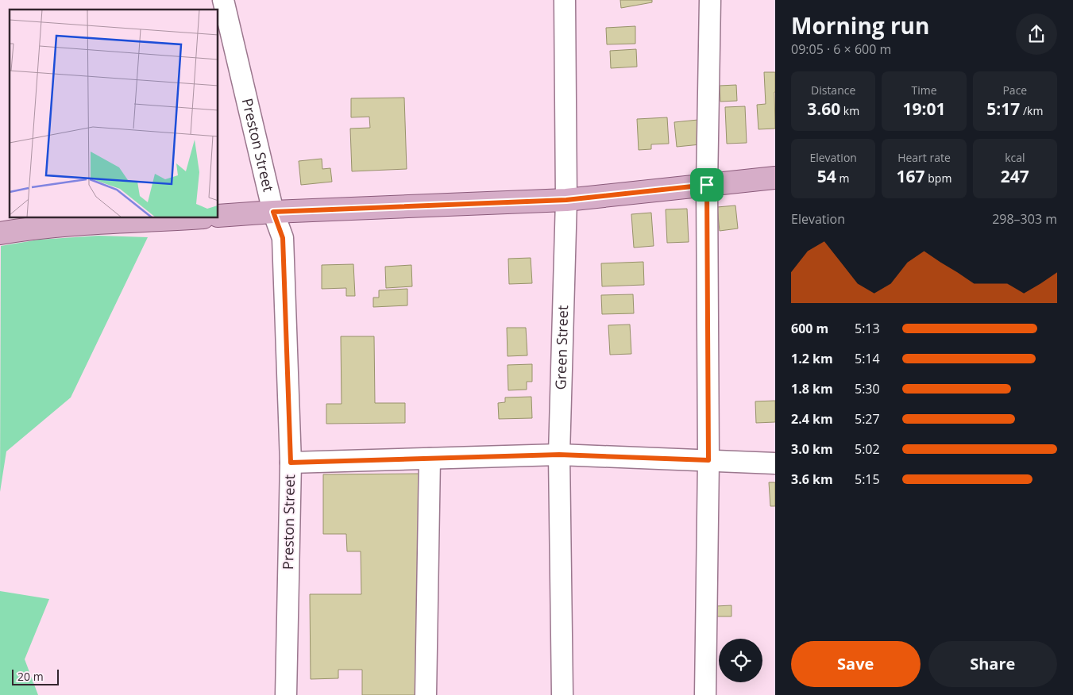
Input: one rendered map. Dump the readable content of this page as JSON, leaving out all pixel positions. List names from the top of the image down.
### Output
{
  "streets": {
    "street": ["Preston Street", "Green Street"]
  },
  "scale_bar": "20 m",
  "page": {
    "heading": ["Morning run", "09:05 · 6 × 600 m"],
    "stats": [
      ["Distance", "3.60 km"],
      ["Time", "19:01"],
      ["Pace", "5:17 /km"],
      ["Elevation", "54 m"],
      ["Heart rate", "167 bpm"],
      ["kcal", "247"]
    ],
    "chart": ["Elevation", "298–303 m"],
    "list": [
      {
        "name": "600 m",
        "note": "5:13"
      },
      {
        "name": "1.2 km",
        "note": "5:14"
      },
      {
        "name": "1.8 km",
        "note": "5:30"
      },
      {
        "name": "2.4 km",
        "note": "5:27"
      },
      {
        "name": "3.0 km",
        "note": "5:02"
      },
      {
        "name": "3.6 km",
        "note": "5:15"
      }
    ],
    "buttons": ["Save", "Share"],
    "scale": "20 m"
  }
}
